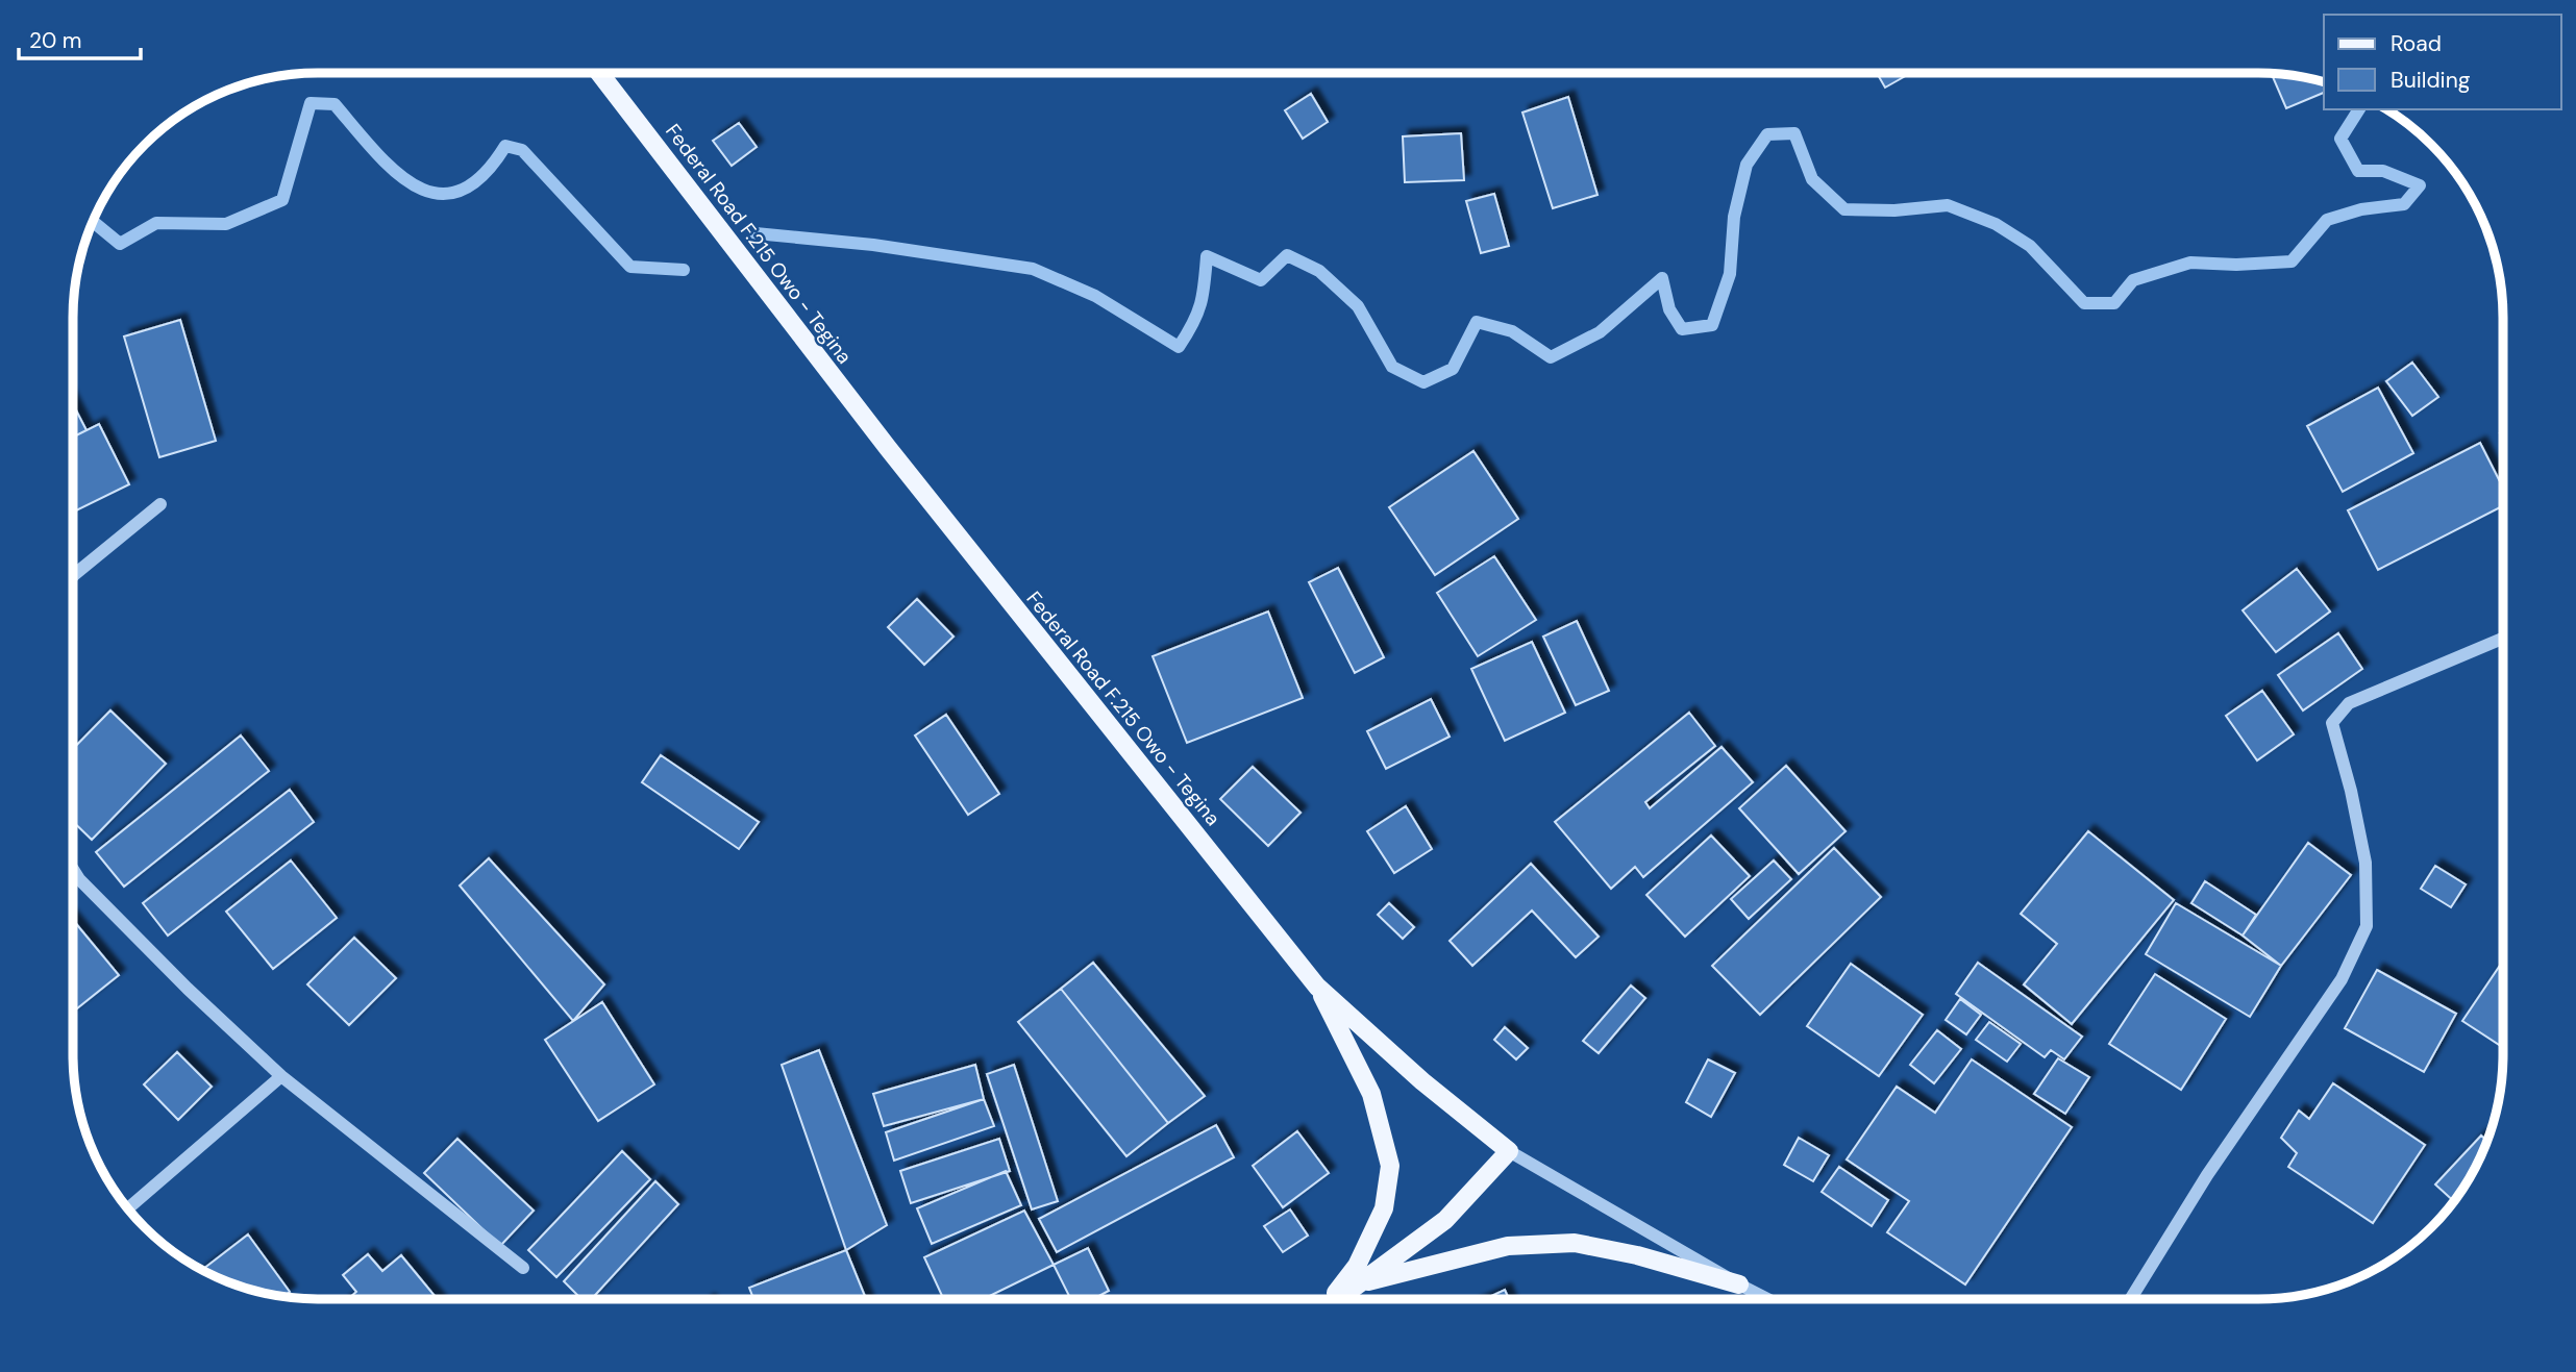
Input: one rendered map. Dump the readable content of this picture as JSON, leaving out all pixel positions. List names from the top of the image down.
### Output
{
  "streets": {
    "main road": ["Federal Road F.215 Owo - Tegina"]
  },
  "legend": ["Road", "Building"],
  "scale_bar": "20 m"
}
